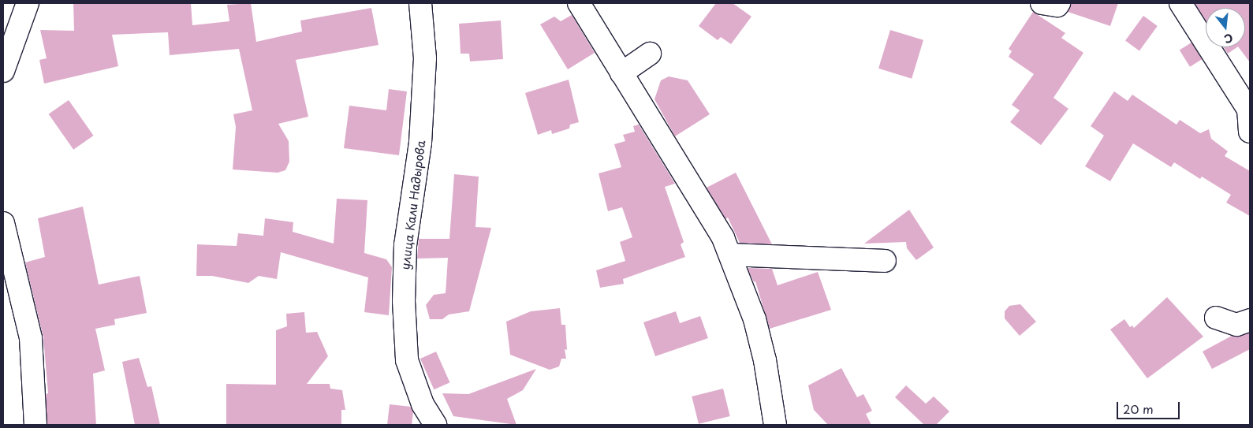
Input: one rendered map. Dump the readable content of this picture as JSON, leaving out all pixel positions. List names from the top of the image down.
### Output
{
  "streets": {
    "street": ["улица Кали Надырова"]
  },
  "scale_bar": "20 m",
  "north": "bottom"
}
